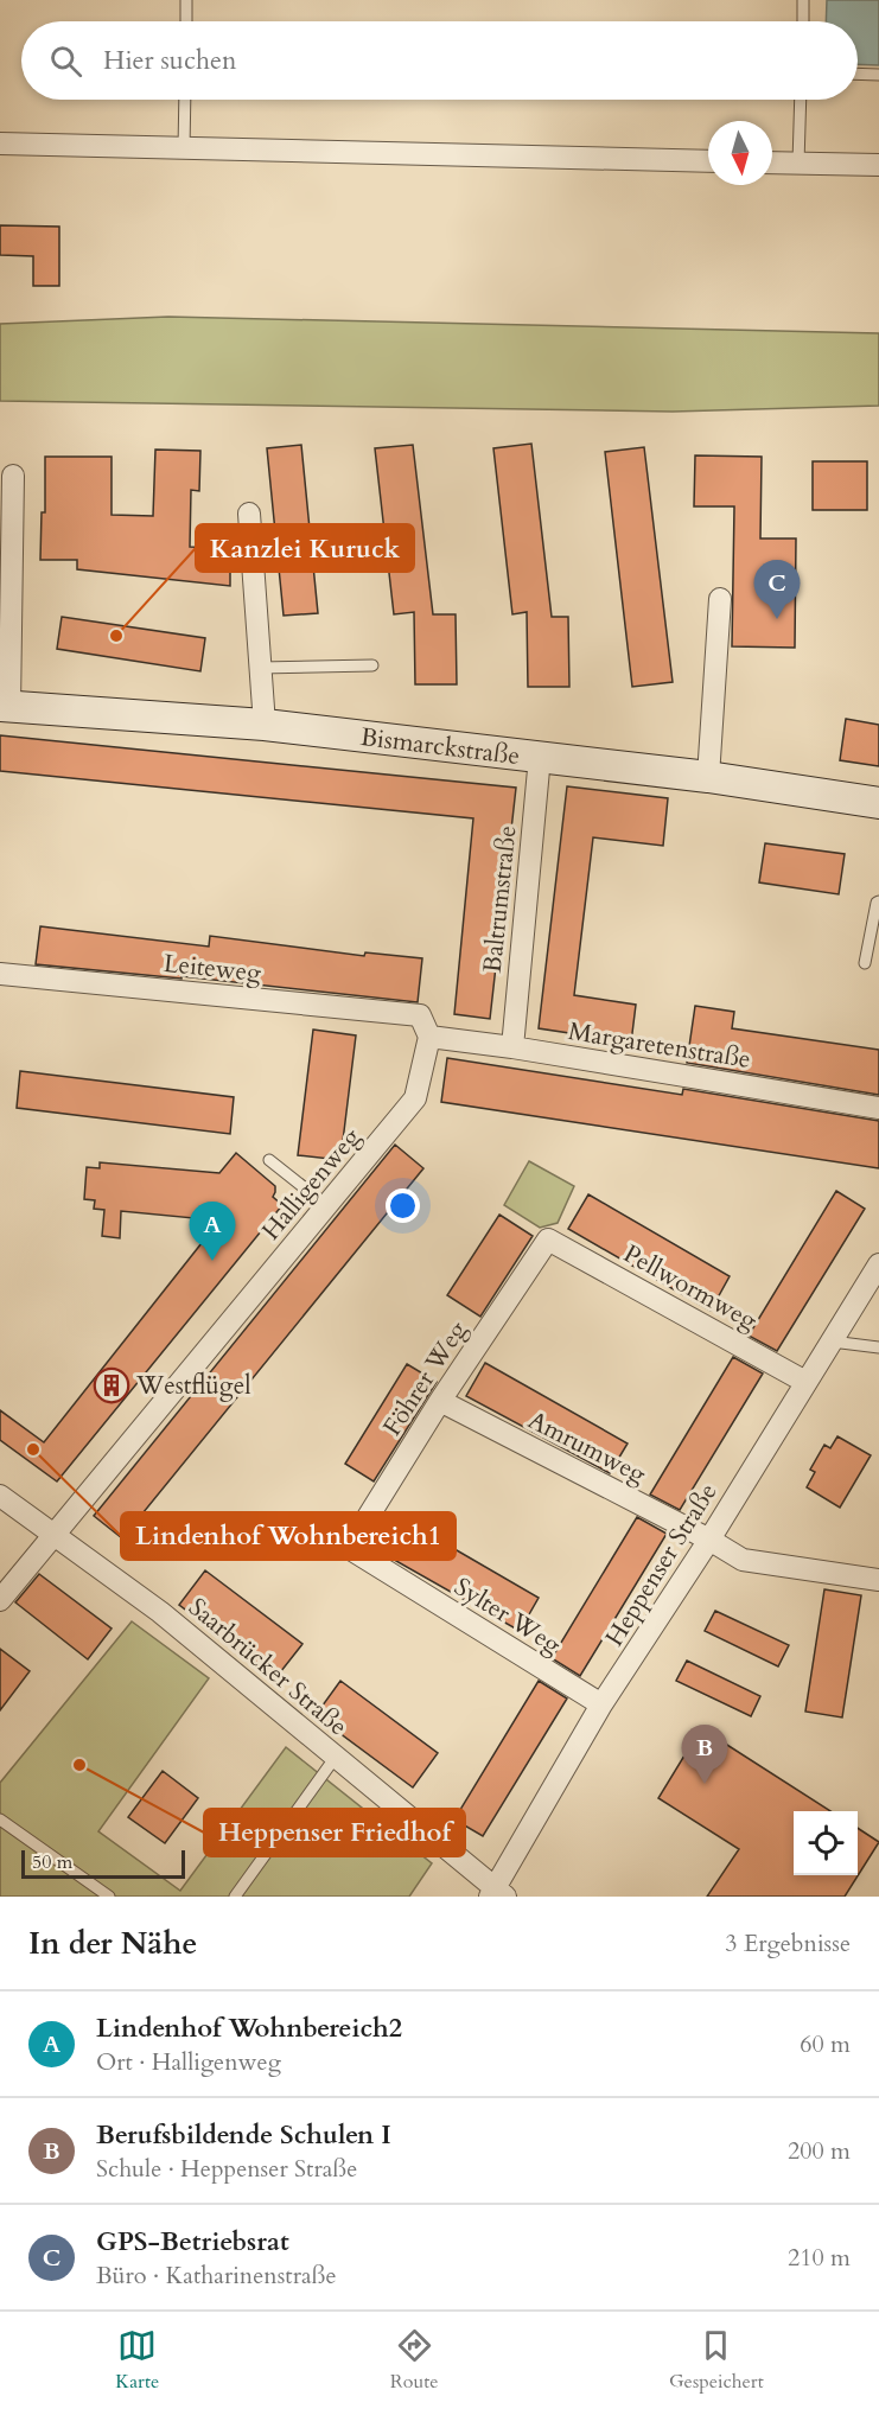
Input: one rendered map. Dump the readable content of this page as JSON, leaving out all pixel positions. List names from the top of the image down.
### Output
{
  "streets": {
    "main road": ["Bismarckstraße"],
    "street": [
      "Baltrumstraße",
      "Leiteweg",
      "Margaretenstraße",
      "Halligenweg",
      "Pellwormweg",
      "Föhrer Weg",
      "Amrumweg",
      "Heppenser Straße",
      "Sylter Weg",
      "Saarbrücker Straße"
    ]
  },
  "crossings": [
    ["Bismarckstraße", "Baltrumstraße"],
    ["Baltrumstraße", "Margaretenstraße"],
    ["Leiteweg", "Margaretenstraße"],
    ["Leiteweg", "Halligenweg"],
    ["Margaretenstraße", "Halligenweg"],
    ["Halligenweg", "Saarbrücker Straße"],
    ["Pellwormweg", "Föhrer Weg"],
    ["Pellwormweg", "Heppenser Straße"],
    ["Föhrer Weg", "Amrumweg"],
    ["Föhrer Weg", "Sylter Weg"],
    ["Amrumweg", "Heppenser Straße"],
    ["Heppenser Straße", "Sylter Weg"],
    ["Heppenser Straße", "Saarbrücker Straße"]
  ],
  "places": {
    "other": ["Kanzlei Kuruck", "Lindenhof Wohnbereich1", "Heppenser Friedhof"],
    "building": ["Westflügel"]
  },
  "scale_bar": "50 m",
  "north": "bottom",
  "page": {
    "search": "Hier suchen",
    "pins": ["C", "A", "B"],
    "scale": "50 m",
    "heading": ["In der Nähe", "3 Ergebnisse"],
    "list": [
      {
        "mark": "A",
        "name": "Lindenhof Wohnbereich2",
        "note": "Ort · Halligenweg",
        "value": "60 m"
      },
      {
        "mark": "B",
        "name": "Berufsbildende Schulen I",
        "note": "Schule · Heppenser Straße",
        "value": "200 m"
      },
      {
        "mark": "C",
        "name": "GPS-Betriebsrat",
        "note": "Büro · Katharinenstraße",
        "value": "210 m"
      }
    ],
    "nav": ["Karte", "Route", "Gespeichert"]
  }
}
